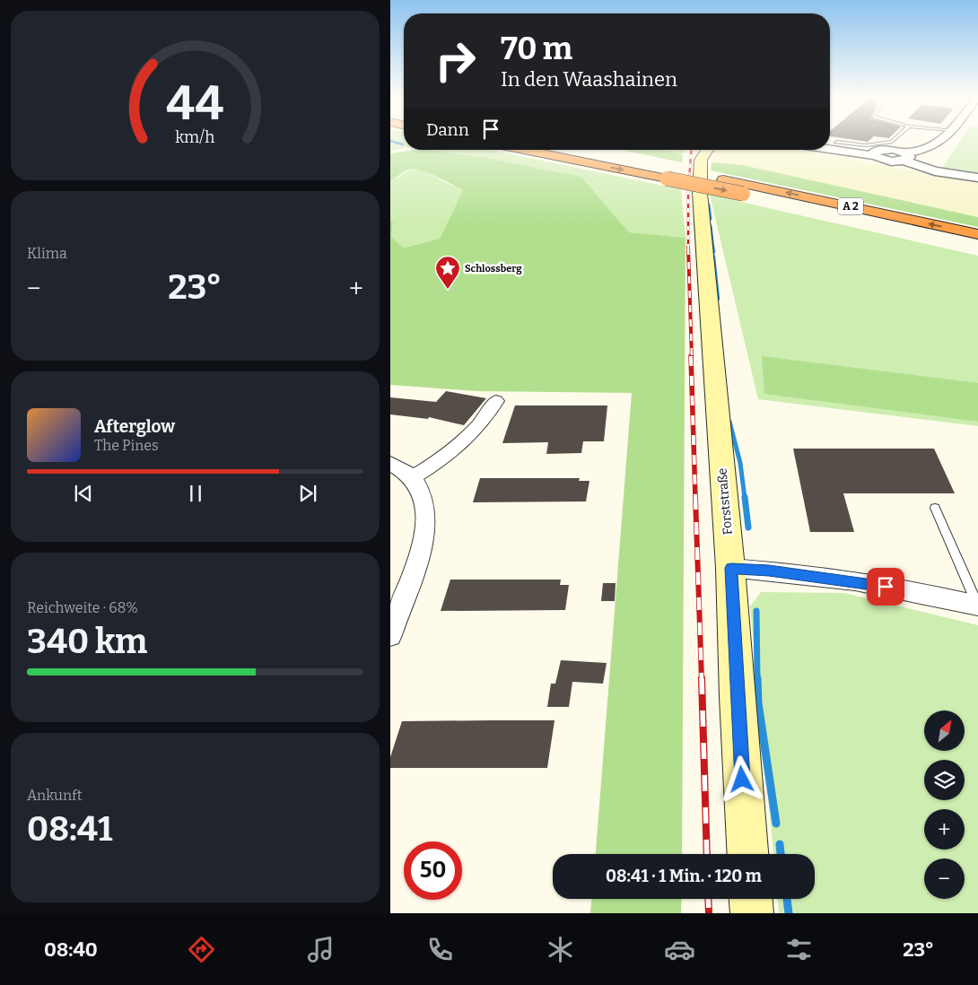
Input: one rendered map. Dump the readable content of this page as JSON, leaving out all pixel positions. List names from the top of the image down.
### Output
{
  "streets": {
    "highway": ["A 2"],
    "main road": ["Forststraße"]
  },
  "places": {
    "place": ["Schlossberg"]
  },
  "north": "top right",
  "page": {
    "turn": ["70 m", "In den Waashainen"],
    "then": "Dann",
    "tile": [
      "Klima",
      ["Reichweite · 68%", "340 km"],
      ["Ankunft", "08:41"]
    ],
    "heat": ["−", "23°", "+"],
    "song": ["Afterglow", "The Pines"],
    "map_buttons": ["+", "−"],
    "limit": "50",
    "trip": "08:41 · 1 Min. · 120 m",
    "tabs": ["08:40", "23°"],
    "gauge": ["44", "km/h"]
  }
}
